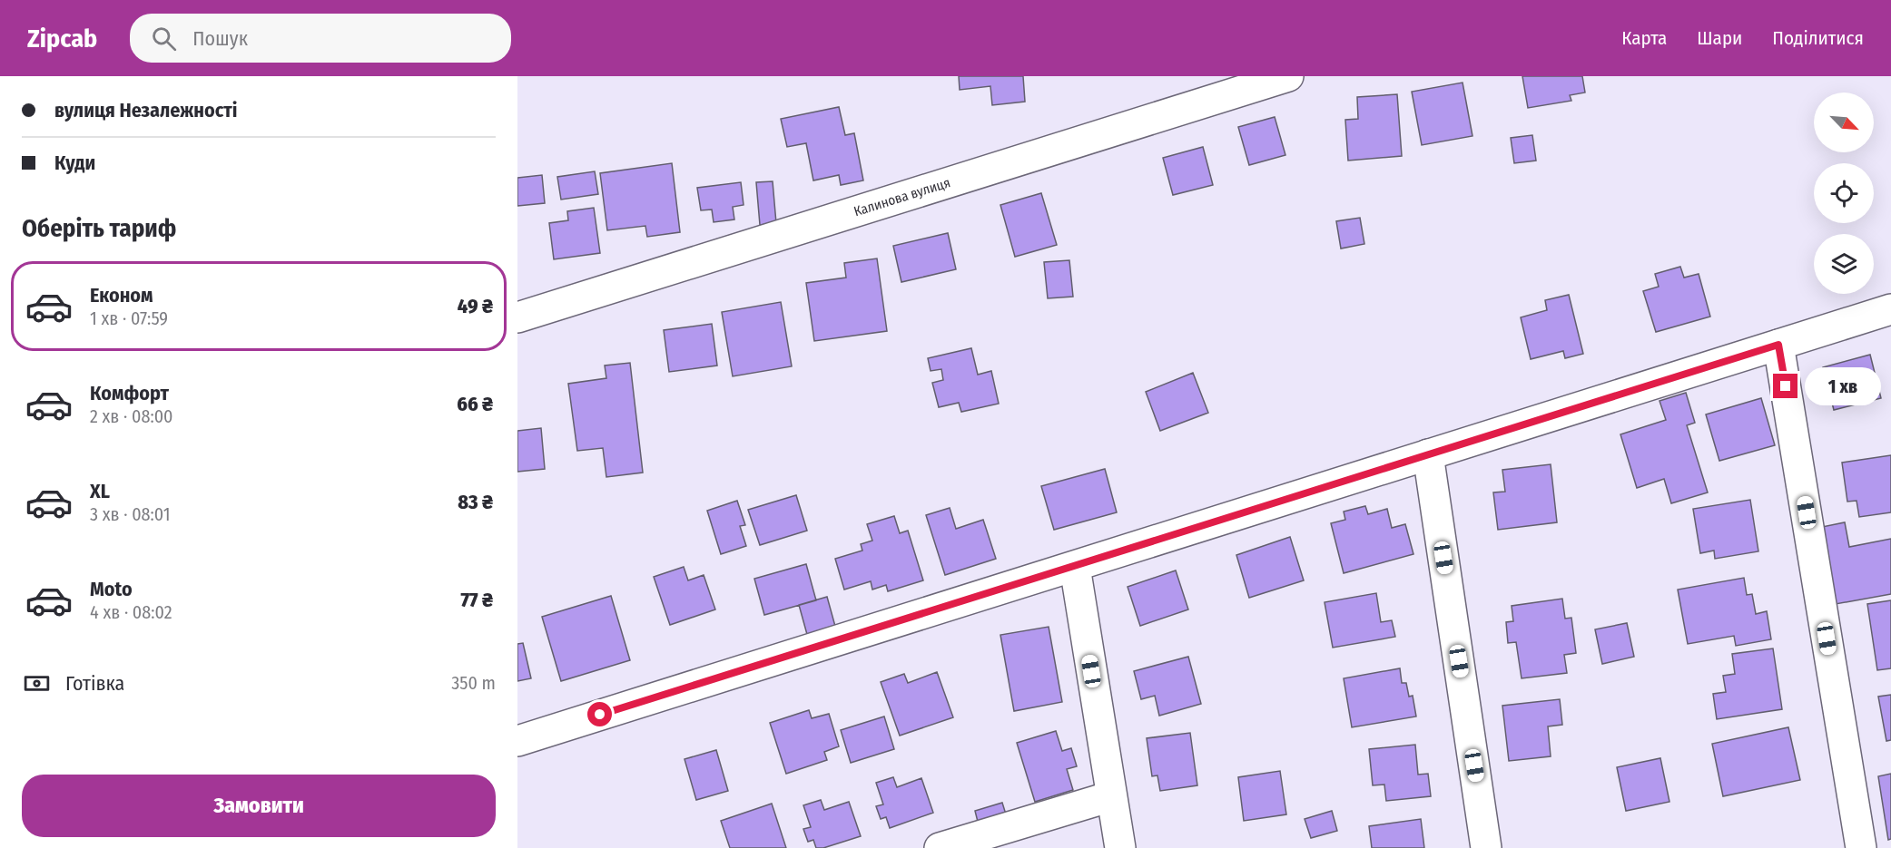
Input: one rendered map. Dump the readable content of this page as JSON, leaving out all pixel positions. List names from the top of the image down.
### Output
{
  "streets": {
    "street": ["Калинова вулиця"]
  },
  "north": "bottom right",
  "page": {
    "header": "Zipcab",
    "search": "Пошук",
    "nav": ["Карта", "Шари", "Поділитися"],
    "banner": ["вулиця Незалежності", "Куди"],
    "heading": "Оберіть тариф",
    "list": [
      {
        "name": "Економ",
        "note": "1 хв · 07:59",
        "value": "49 ₴"
      },
      {
        "name": "Комфорт",
        "note": "2 хв · 08:00",
        "value": "66 ₴"
      },
      {
        "name": "XL",
        "note": "3 хв · 08:01",
        "value": "83 ₴"
      },
      {
        "name": "Moto",
        "note": "4 хв · 08:02",
        "value": "77 ₴"
      }
    ],
    "bubble": "1 хв",
    "pay": ["Готівка", "350 m"],
    "buttons": "Замовити"
  }
}
